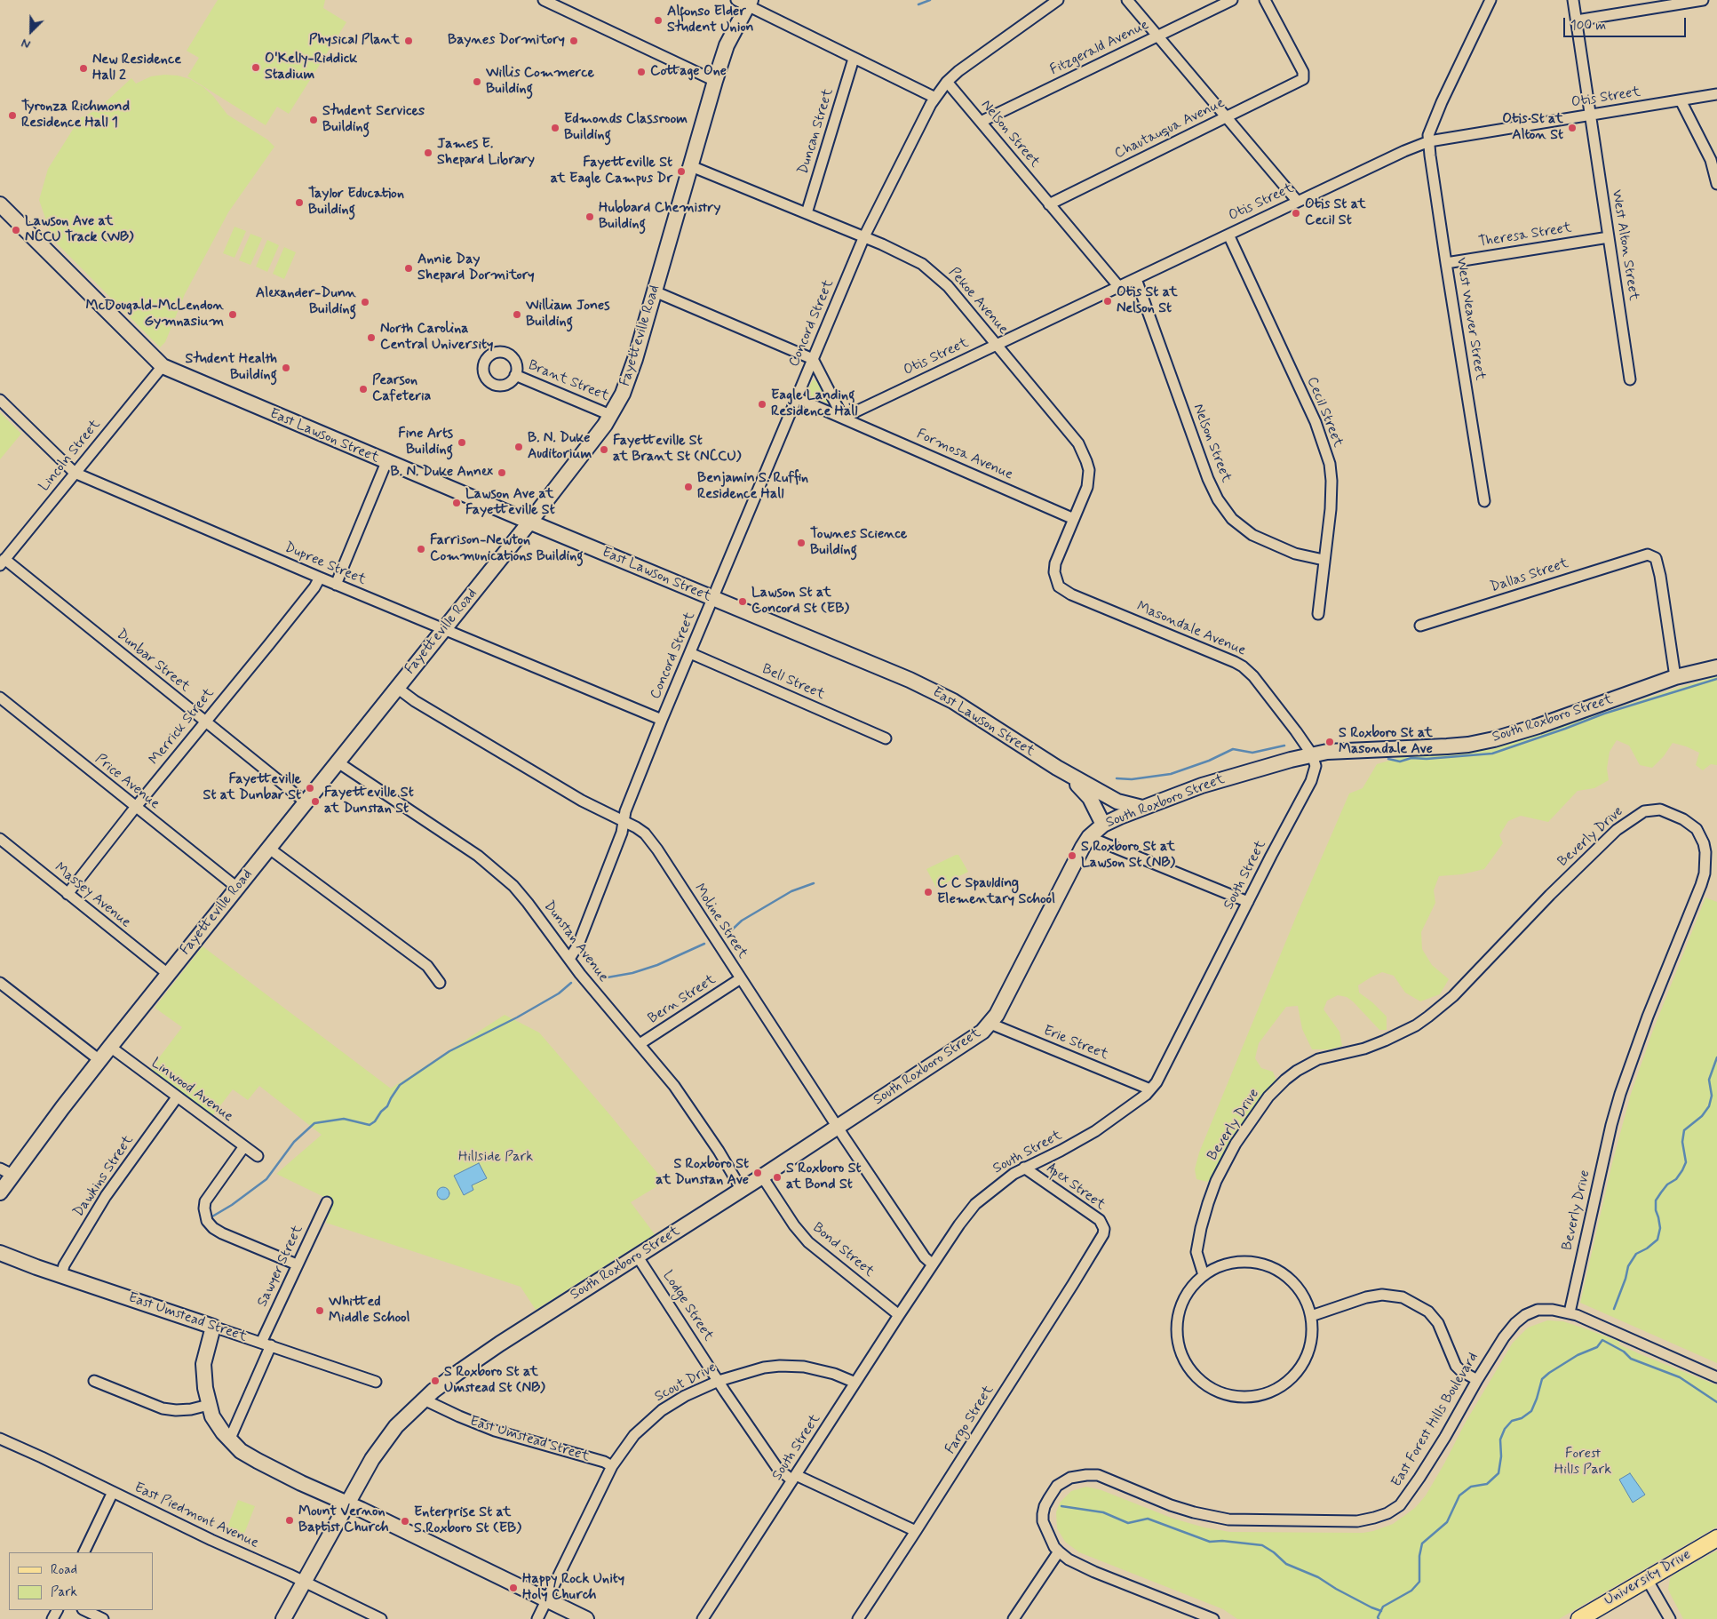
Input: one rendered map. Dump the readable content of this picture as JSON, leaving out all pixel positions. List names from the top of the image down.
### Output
{
  "streets": {
    "main road": ["University Drive"],
    "street": [
      "Fitzgerald Avenue",
      "Otis Street",
      "Chautauqua Avenue",
      "Duncan Street",
      "Nelson Street",
      "Theresa Street",
      "West Alton Street",
      "Pekoe Avenue",
      "West Weaver Street",
      "Concord Street",
      "Fayetteville Road",
      "Brant Street",
      "Cecil Street",
      "East Lawson Street",
      "Formosa Avenue",
      "Lincoln Street",
      "Dupree Street",
      "Dallas Street",
      "Masondale Avenue",
      "Dunbar Street",
      "Bell Street",
      "South Roxboro Street",
      "Merrick Street",
      "Price Avenue",
      "Beverly Drive",
      "South Street",
      "Massey Avenue",
      "Moline Street",
      "Dunstan Avenue",
      "Bern Street",
      "Erie Street",
      "Linwood Avenue",
      "Dawkins Street",
      "Apex Street",
      "Bond Street",
      "Sawyer Street",
      "Lodge Street",
      "East Umstead Street",
      "Scout Drive",
      "Fargo Street",
      "East Forest Hills Boulevard",
      "East Piedmont Avenue"
    ]
  },
  "crossings": [
    ["Fitzgerald Avenue", "Nelson Street"],
    ["Otis Street", "Nelson Street"],
    ["Otis Street", "West Alton Street"],
    ["Otis Street", "Pekoe Avenue"],
    ["Otis Street", "West Weaver Street"],
    ["Otis Street", "Cecil Street"],
    ["Otis Street", "Formosa Avenue"],
    ["Chautauqua Avenue", "Nelson Street"],
    ["Duncan Street", "Pekoe Avenue"],
    ["Nelson Street", "Concord Street"],
    ["Nelson Street", "Cecil Street"],
    ["Theresa Street", "West Alton Street"],
    ["Theresa Street", "West Weaver Street"],
    ["Pekoe Avenue", "Concord Street"],
    ["Pekoe Avenue", "Fayetteville Road"],
    ["Pekoe Avenue", "Formosa Avenue"],
    ["Pekoe Avenue", "Masondale Avenue"],
    ["Concord Street", "East Lawson Street"],
    ["Concord Street", "Formosa Avenue"],
    ["Concord Street", "Dupree Street"],
    ["Concord Street", "Bell Street"],
    ["Concord Street", "Moline Street"],
    ["Concord Street", "Dunstan Avenue"],
    ["Fayetteville Road", "Brant Street"],
    ["Fayetteville Road", "East Lawson Street"],
    ["Fayetteville Road", "Dupree Street"],
    ["Fayetteville Road", "Dunbar Street"],
    ["Fayetteville Road", "Price Avenue"],
    ["Fayetteville Road", "Massey Avenue"],
    ["Fayetteville Road", "Moline Street"],
    ["Fayetteville Road", "Dunstan Avenue"],
    ["Fayetteville Road", "Linwood Avenue"],
    ["East Lawson Street", "Lincoln Street"],
    ["East Lawson Street", "South Roxboro Street"],
    ["Lincoln Street", "Dupree Street"],
    ["Lincoln Street", "Dunbar Street"],
    ["Dupree Street", "Merrick Street"],
    ["Dallas Street", "South Roxboro Street"],
    ["Masondale Avenue", "South Roxboro Street"],
    ["Masondale Avenue", "South Street"],
    ["Dunbar Street", "Merrick Street"],
    ["South Roxboro Street", "South Street"],
    ["South Roxboro Street", "Moline Street"],
    ["South Roxboro Street", "Dunstan Avenue"],
    ["South Roxboro Street", "Erie Street"],
    ["South Roxboro Street", "Bond Street"],
    ["South Roxboro Street", "Lodge Street"],
    ["South Roxboro Street", "East Umstead Street"],
    ["South Roxboro Street", "East Piedmont Avenue"],
    ["Merrick Street", "Price Avenue"],
    ["Merrick Street", "Massey Avenue"],
    ["Beverly Drive", "East Forest Hills Boulevard"],
    ["South Street", "Moline Street"],
    ["South Street", "Erie Street"],
    ["South Street", "Apex Street"],
    ["South Street", "Bond Street"],
    ["South Street", "Lodge Street"],
    ["South Street", "Scout Drive"],
    ["Moline Street", "Bern Street"],
    ["Dunstan Avenue", "Bern Street"],
    ["Linwood Avenue", "Dawkins Street"],
    ["Dawkins Street", "East Umstead Street"],
    ["Apex Street", "Fargo Street"],
    ["Sawyer Street", "East Umstead Street"],
    ["Lodge Street", "Scout Drive"],
    ["Lodge Street", "Fargo Street"],
    ["East Umstead Street", "Scout Drive"]
  ],
  "parks": ["Hillside Park", "Forest Hills Park"],
  "places": [
    "Alfonso Elder Student Union",
    "Physical Plant",
    "Baynes Dormitory",
    "O'Kelly-Riddick Stadium",
    "New Residence Hall 2",
    "Cottage One",
    "Willis Commerce Building",
    "Tyronza Richmond Residence Hall 1",
    "Student Services Building",
    "Edmonds Classroom Building",
    "Otis St at Alton St",
    "James E. Shepard Library",
    "Fayetteville St at Eagle Campus Dr",
    "Taylor Education Building",
    "Otis St at Cecil St",
    "Hubbard Chemistry Building",
    "Lawson Ave at NCCU Track (WB)",
    "Annie Day Shepard Dormitory",
    "Otis St at Nelson St",
    "Alexander-Dunn Building",
    "McDougald-McLendon Gymnasium",
    "William Jones Building",
    "North Carolina Central University",
    "Student Health Building",
    "Pearson Cafeteria",
    "Eagle Landing Residence Hall",
    "Fine Arts Building",
    "B. N. Duke Auditorium",
    "Fayetteville St at Brant St (NCCU)",
    "B. N. Duke Annex",
    "Benjamin S. Ruffin Residence Hall",
    "Lawson Ave at Fayetteville St",
    "Townes Science Building",
    "Farrison-Newton Communications Building",
    "Lawson St at Concord St (EB)",
    "S Roxboro St at Masondale Ave",
    "Fayetteville St at Dunbar St",
    "Fayetteville St at Dunstan St",
    "S Roxboro St at Lawson St (NB)",
    "C C Spaulding Elementary School",
    "S Roxboro St at Dunstan Ave",
    "S Roxboro St at Bond St",
    "Whitted Middle School",
    "S Roxboro St at Umstead St (NB)",
    "Mount Vernon Baptist Church",
    "Enterprise St at S Roxboro St (EB)",
    "Happy Rock Unity Holy Church"
  ],
  "legend": ["Road", "Park"],
  "scale_bar": "100 m",
  "north": "bottom left"
}
